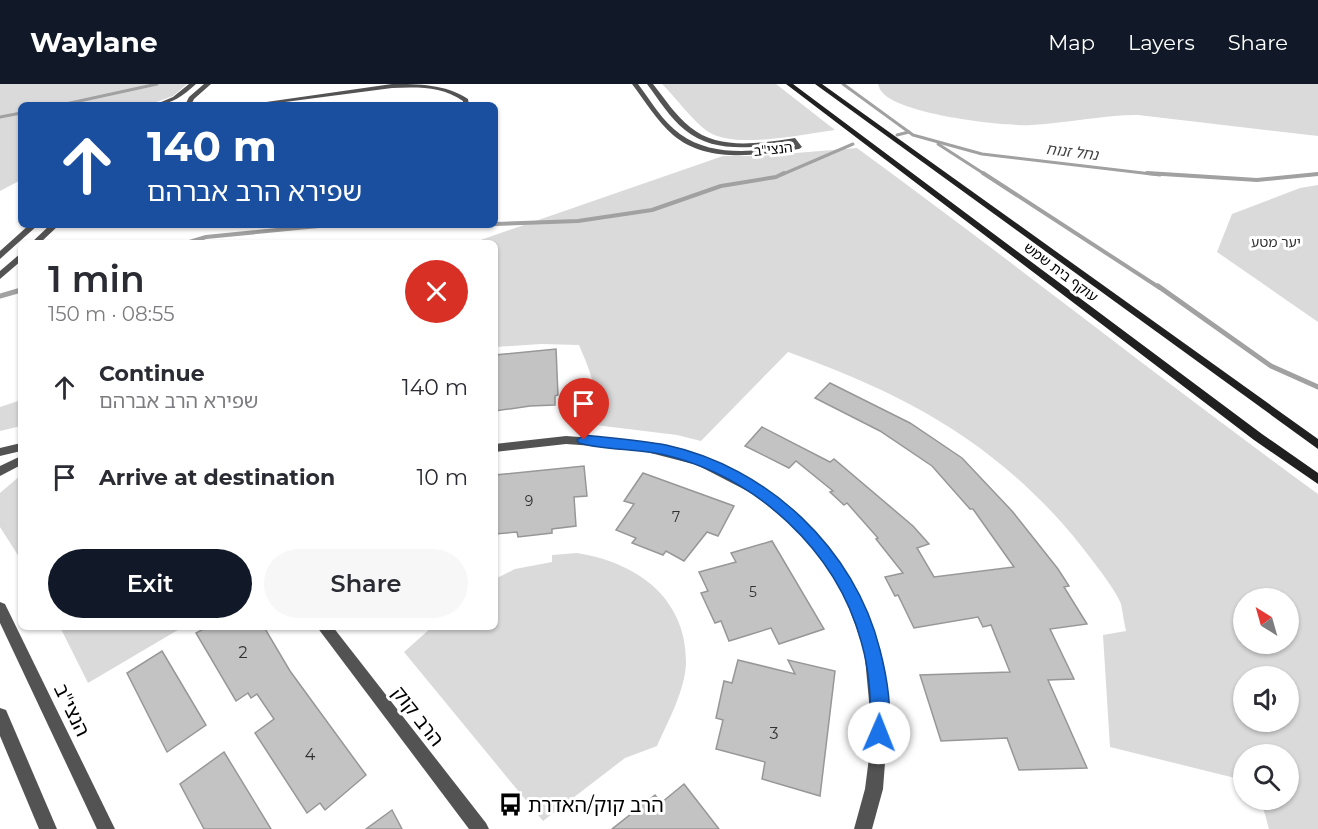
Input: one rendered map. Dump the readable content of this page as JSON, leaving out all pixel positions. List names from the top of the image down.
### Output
{
  "streets": {
    "main road": ["עוקף בית שמש"],
    "street": ["הנצי\"ב", "הרב קוק"]
  },
  "water": ["נחל זנוח"],
  "parks": ["יער מטע"],
  "places": {
    "bus stop": ["הרב קוק/האדרת"]
  },
  "house_numbers": [
    "9",
    "7",
    "5",
    "2",
    "3",
    "4"
  ],
  "north": "top left",
  "page": {
    "header": "Waylane",
    "nav": ["Map", "Layers", "Share"],
    "turn": ["140 m", "שפירא הרב אברהם"],
    "heading": ["1 min", "150 m · 08:55"],
    "list": [
      {
        "name": "Continue",
        "note": "שפירא הרב אברהם",
        "value": "140 m"
      },
      {
        "name": "Arrive at destination",
        "value": "10 m"
      }
    ],
    "buttons": ["Exit", "Share"]
  }
}
